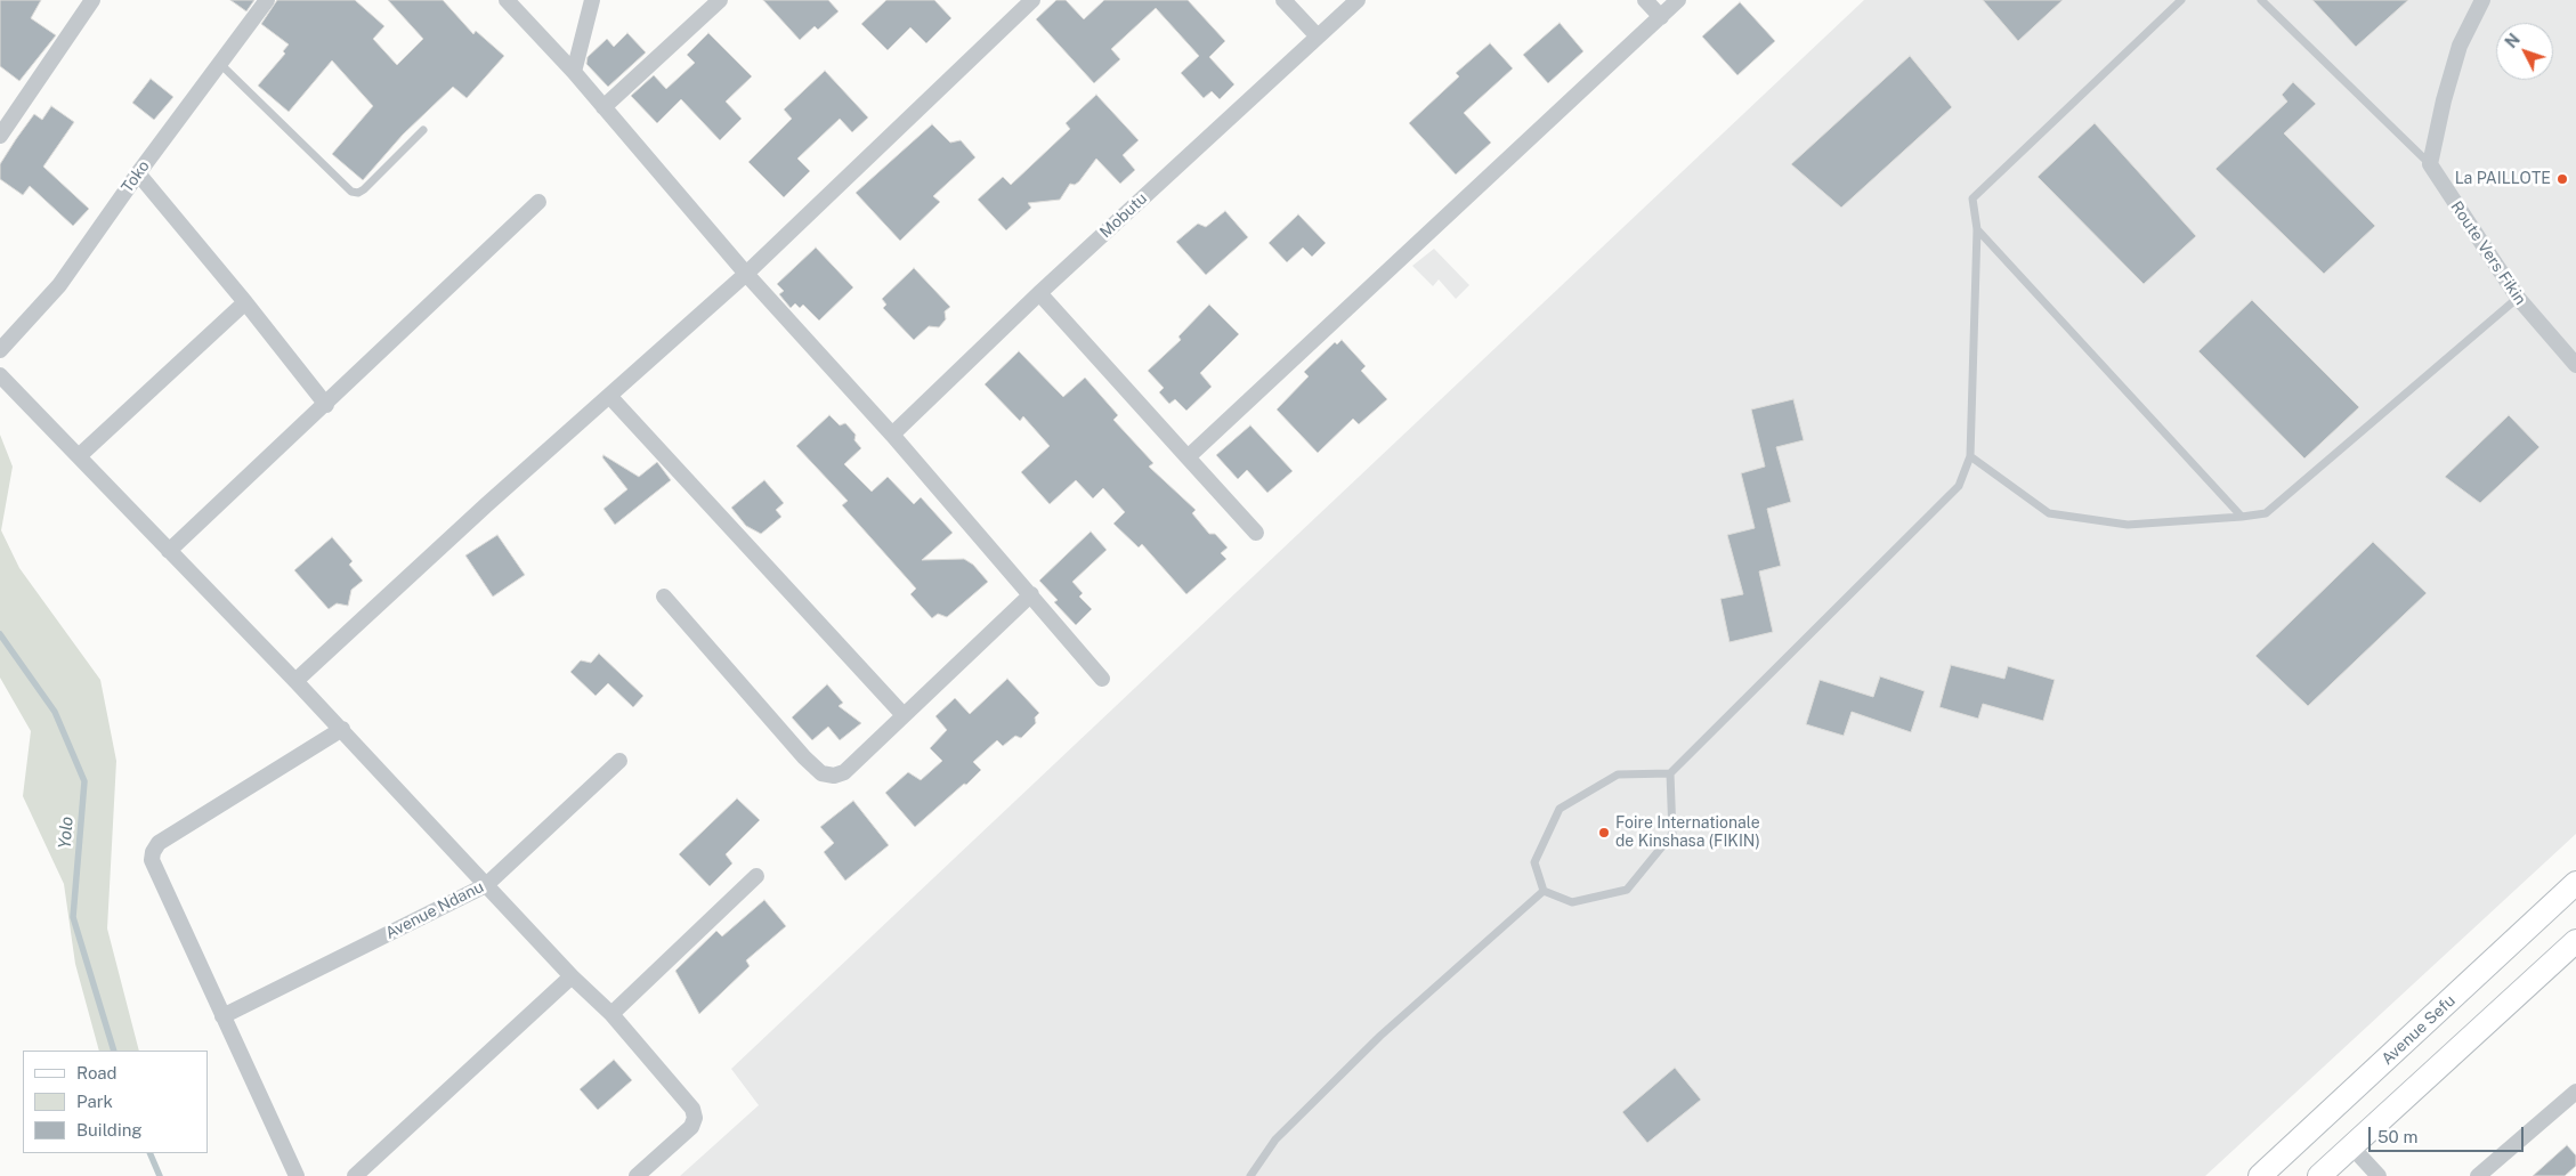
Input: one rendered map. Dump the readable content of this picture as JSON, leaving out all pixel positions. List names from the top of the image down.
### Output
{
  "streets": {
    "main road": ["Avenue Sefu"],
    "street": [
      "Toko",
      "Mobutu",
      "Route Vers Fikin",
      "Avenue Ndanu"
    ]
  },
  "water": ["Yolo"],
  "places": ["La PAILLOTE", "Foire Internationale de Kinshasa (FIKIN)"],
  "legend": ["Road", "Park", "Building"],
  "scale_bar": "50 m",
  "north": "top left"
}
